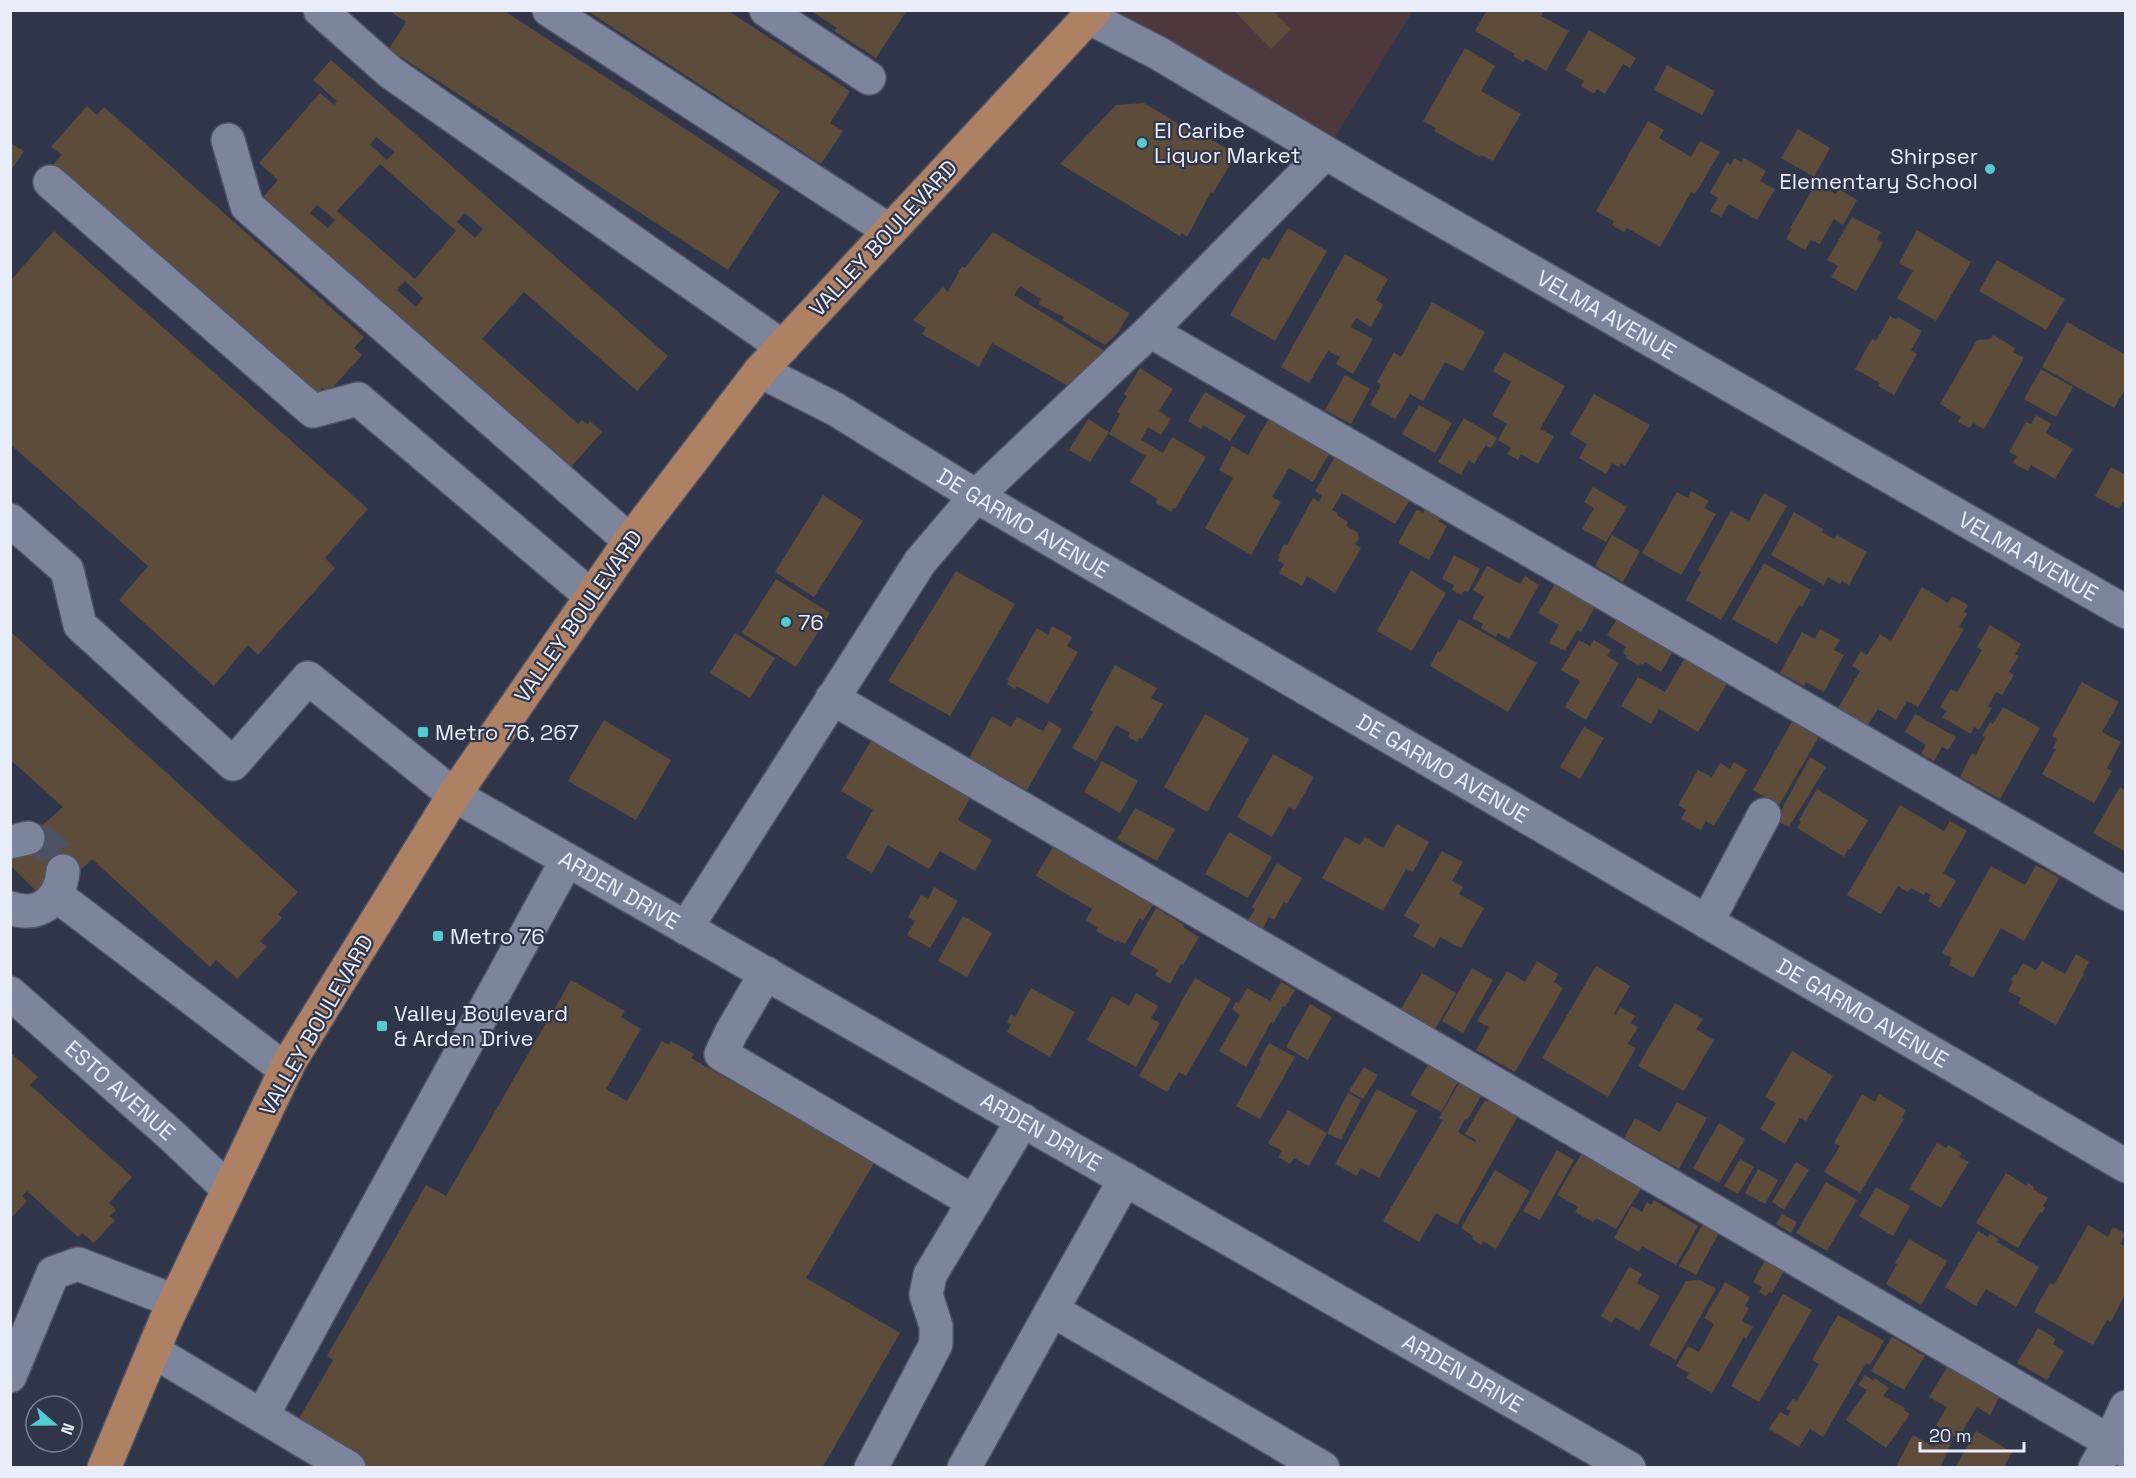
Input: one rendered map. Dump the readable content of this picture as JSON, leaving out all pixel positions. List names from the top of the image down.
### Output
{
  "streets": {
    "main road": ["VALLEY BOULEVARD"],
    "street": [
      "VELMA AVENUE",
      "DE GARMO AVENUE",
      "ARDEN DRIVE",
      "ESTO AVENUE"
    ]
  },
  "crossings": [
    ["VALLEY BOULEVARD", "VELMA AVENUE"],
    ["VALLEY BOULEVARD", "DE GARMO AVENUE"],
    ["VALLEY BOULEVARD", "ARDEN DRIVE"],
    ["VALLEY BOULEVARD", "ESTO AVENUE"]
  ],
  "places": {
    "other": ["El Caribe Liquor Market", "Shirpser Elementary School", "76"],
    "transit": ["Metro 76, 267", "Metro 76", "Valley Boulevard & Arden Drive"]
  },
  "scale_bar": "20 m",
  "north": "right"
}
